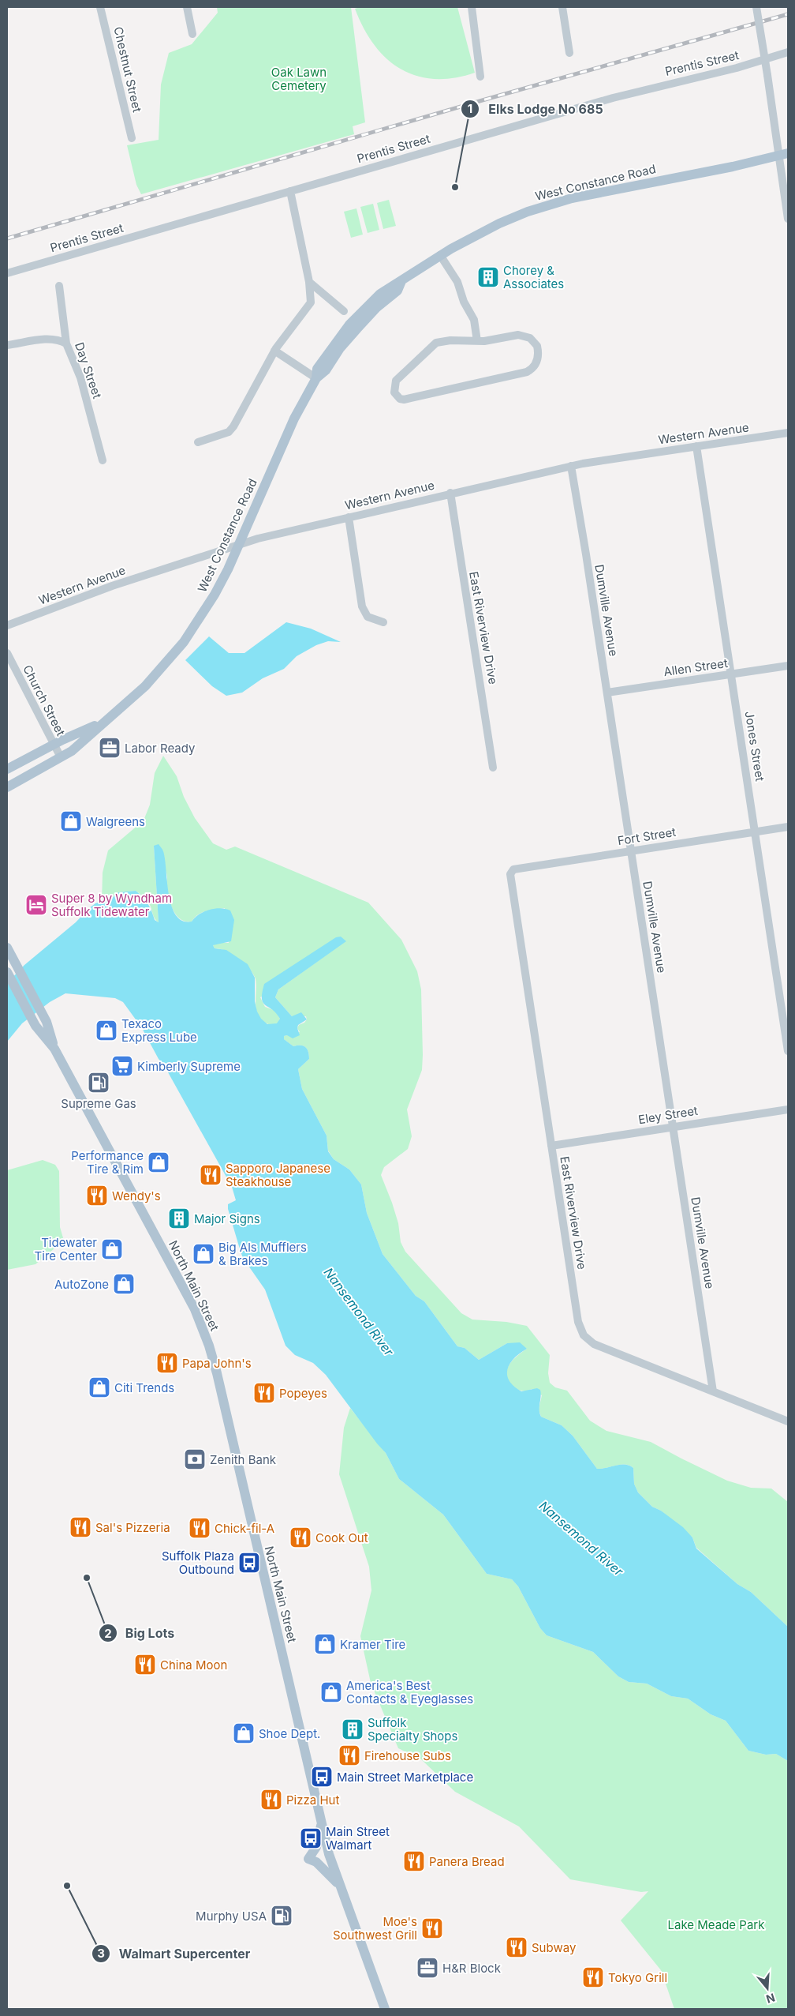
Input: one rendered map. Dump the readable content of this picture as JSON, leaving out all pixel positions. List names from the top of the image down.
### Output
{
  "streets": {
    "main road": ["West Constance Road", "North Main Street"],
    "street": [
      "Prentis Street",
      "Chestnut Street",
      "Day Street",
      "Western Avenue",
      "Dumville Avenue",
      "East Riverview Drive",
      "Allen Street",
      "Church Street",
      "Jones Street",
      "Fort Street",
      "Eley Street"
    ]
  },
  "crossings": [
    ["West Constance Road", "Western Avenue"],
    ["West Constance Road", "Church Street"],
    ["Western Avenue", "Dumville Avenue"],
    ["Western Avenue", "East Riverview Drive"],
    ["Western Avenue", "Jones Street"],
    ["Dumville Avenue", "East Riverview Drive"],
    ["Dumville Avenue", "Allen Street"],
    ["Dumville Avenue", "Fort Street"],
    ["Dumville Avenue", "Eley Street"],
    ["East Riverview Drive", "Fort Street"],
    ["East Riverview Drive", "Eley Street"],
    ["Allen Street", "Jones Street"],
    ["Jones Street", "Fort Street"]
  ],
  "water": ["Nansemond River"],
  "parks": ["Oak Lawn Cemetery", "Lake Meade Park"],
  "places": {
    "other": ["Elks Lodge No 685", "Big Lots", "Walmart Supercenter"],
    "building": ["Chorey & Associates", "Major Signs", "Suffolk Specialty Shops"],
    "office": ["Labor Ready", "H&R Block"],
    "shop": [
      "Walgreens",
      "Texaco Express Lube",
      "Performance Tire & Rim",
      "Tidewater Tire Center",
      "Big Als Mufflers & Brakes",
      "AutoZone",
      "Citi Trends",
      "Kramer Tire",
      "America's Best Contacts & Eyeglasses",
      "Shoe Dept."
    ],
    "hotel": ["Super 8 by Wyndham Suffolk Tidewater"],
    "supermarket": ["Kimberly Supreme"],
    "fuel station": ["Supreme Gas", "Murphy USA"],
    "restaurant": [
      "Sapporo Japanese Steakhouse",
      "Wendy's",
      "Papa John's",
      "Popeyes",
      "Sal's Pizzeria",
      "Chick-fil-A",
      "Cook Out",
      "China Moon",
      "Firehouse Subs",
      "Pizza Hut",
      "Panera Bread",
      "Moe's Southwest Grill",
      "Subway",
      "Tokyo Grill"
    ],
    "bank": ["Zenith Bank"],
    "bus stop": ["Suffolk Plaza Outbound", "Main Street Marketplace", "Main Street Walmart"]
  },
  "north": "bottom"
}
